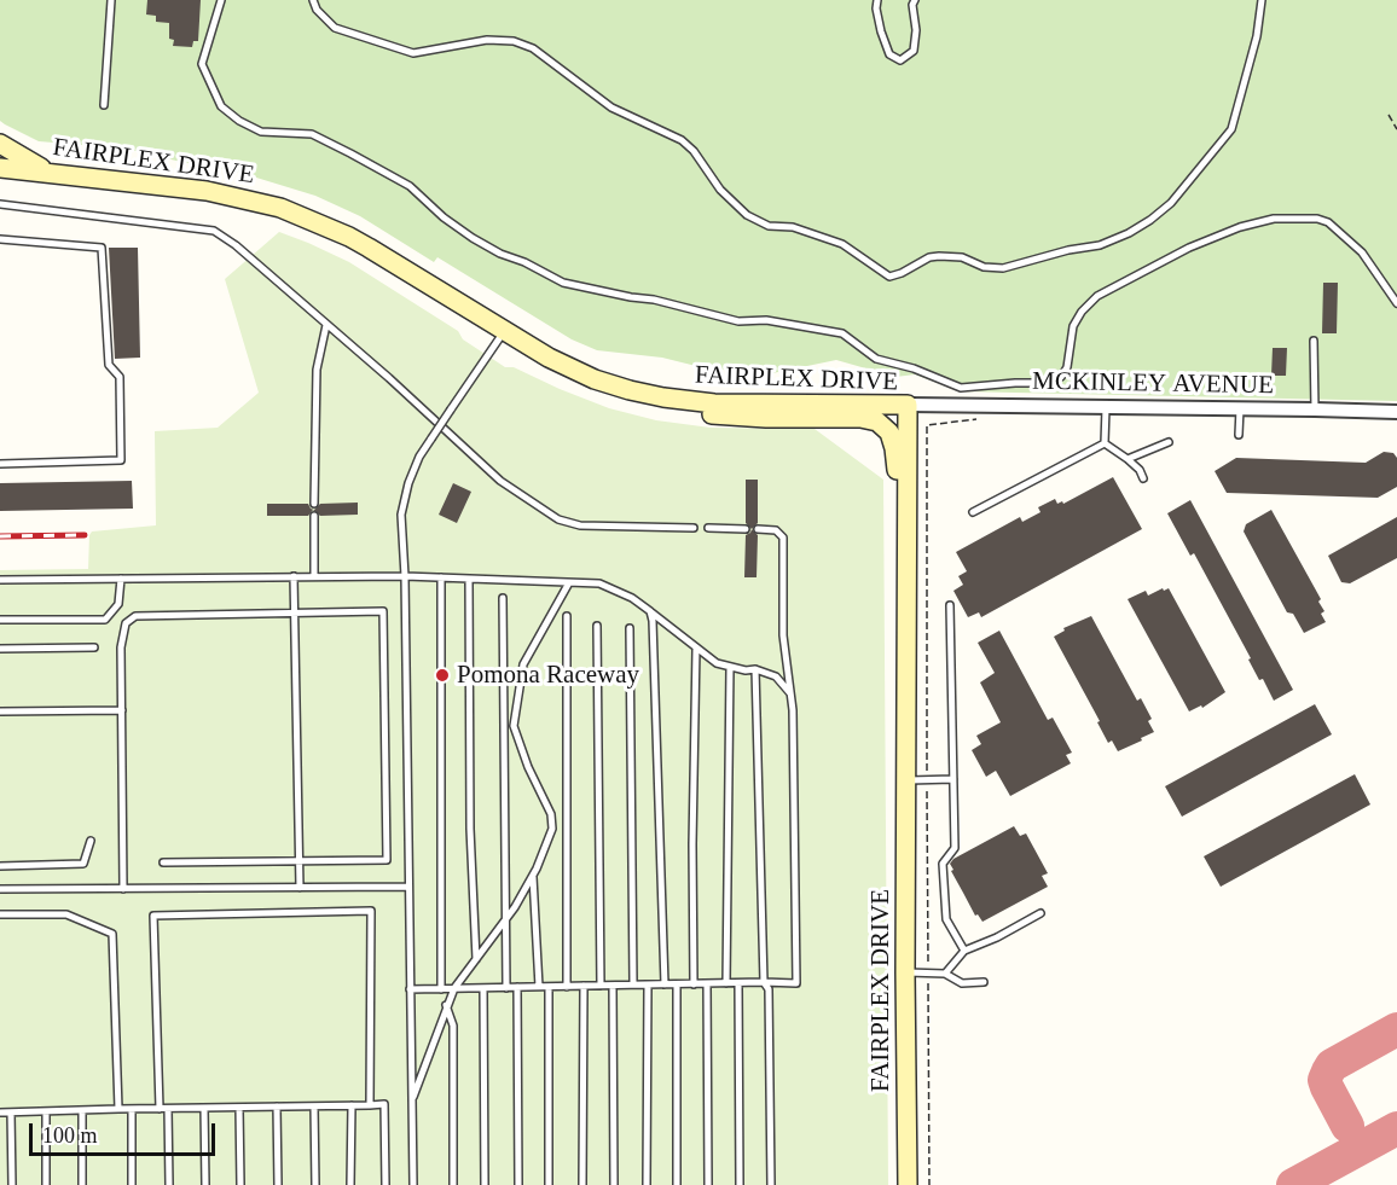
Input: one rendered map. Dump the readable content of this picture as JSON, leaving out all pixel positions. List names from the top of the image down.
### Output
{
  "streets": {
    "street": ["FAIRPLEX DRIVE", "MCKINLEY AVENUE"]
  },
  "crossings": [
    ["FAIRPLEX DRIVE", "MCKINLEY AVENUE"]
  ],
  "places": ["Pomona Raceway"],
  "scale_bar": "100 m"
}
